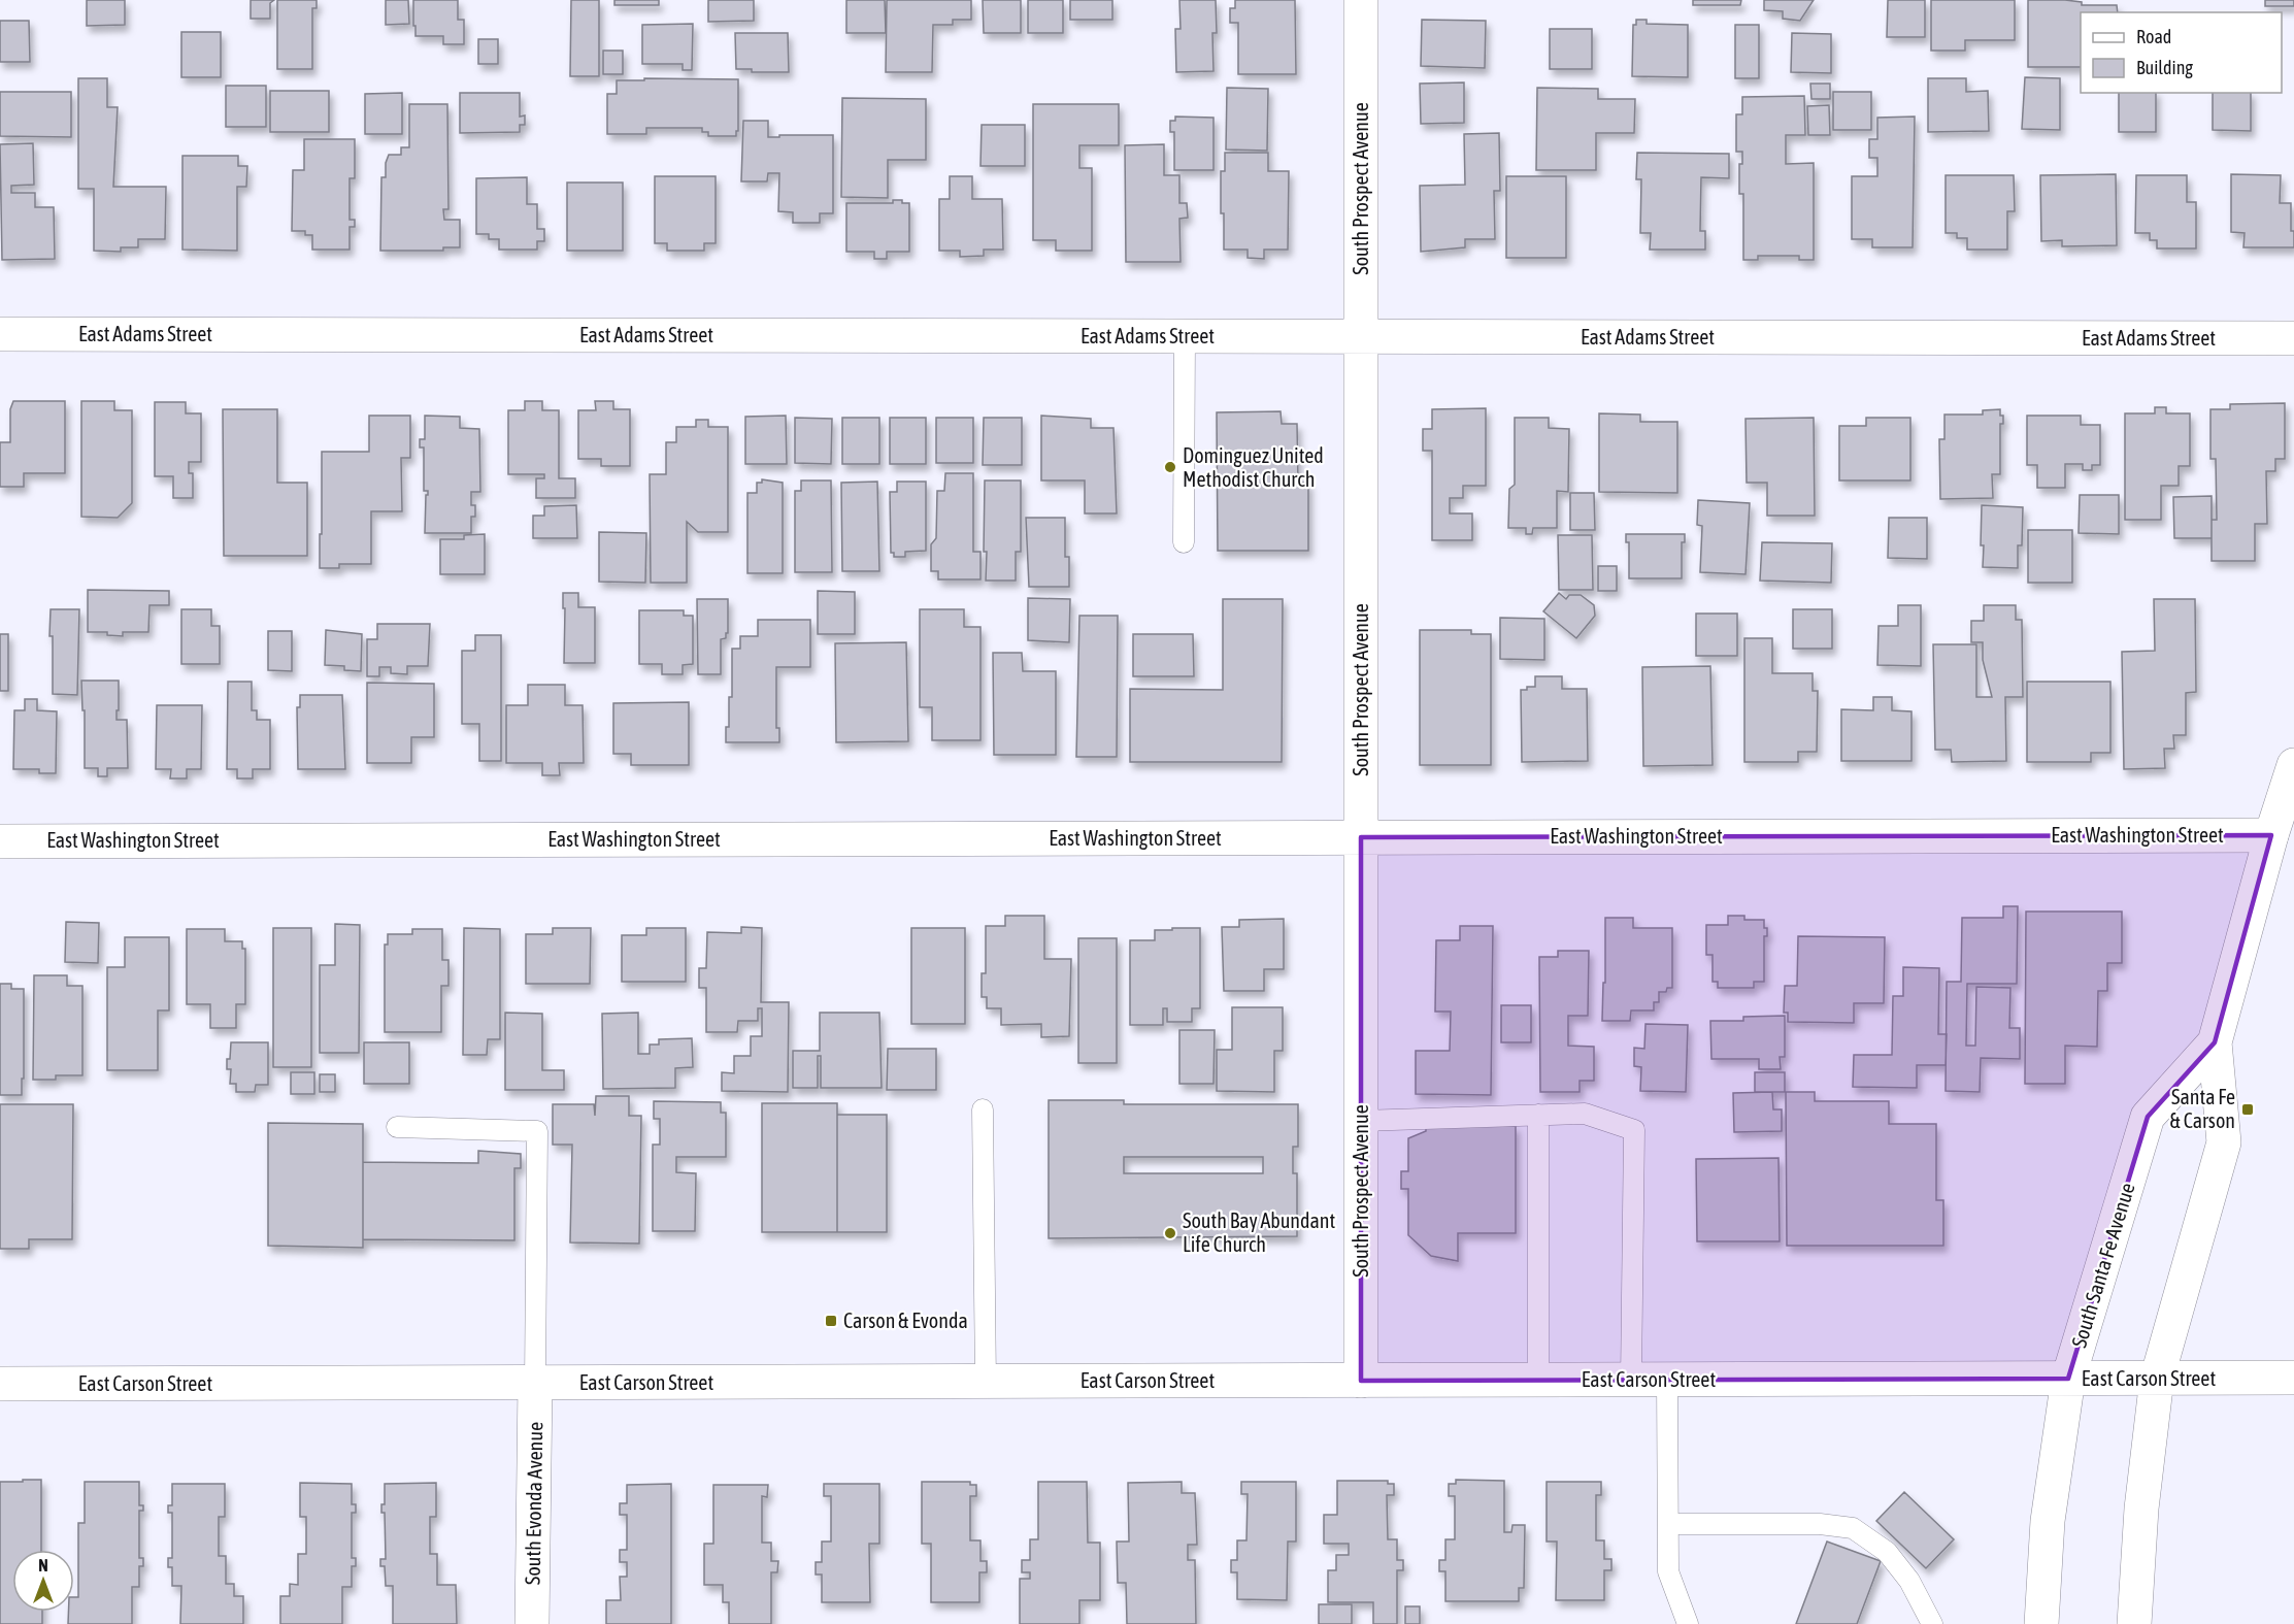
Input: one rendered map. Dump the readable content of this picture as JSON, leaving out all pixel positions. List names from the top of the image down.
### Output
{
  "streets": {
    "street": [
      "South Prospect Avenue",
      "East Adams Street",
      "East Washington Street",
      "South Santa Fe Avenue",
      "East Carson Street",
      "South Evonda Avenue"
    ]
  },
  "crossings": [
    ["South Prospect Avenue", "East Adams Street"],
    ["South Prospect Avenue", "East Washington Street"],
    ["South Prospect Avenue", "East Carson Street"],
    ["East Washington Street", "South Santa Fe Avenue"],
    ["South Santa Fe Avenue", "East Carson Street"],
    ["East Carson Street", "South Evonda Avenue"]
  ],
  "places": {
    "other": ["Dominguez United Methodist Church", "South Bay Abundant Life Church"],
    "transit": ["Santa Fe & Carson", "Carson & Evonda"]
  },
  "legend": ["Road", "Building"],
  "north": "top"
}
